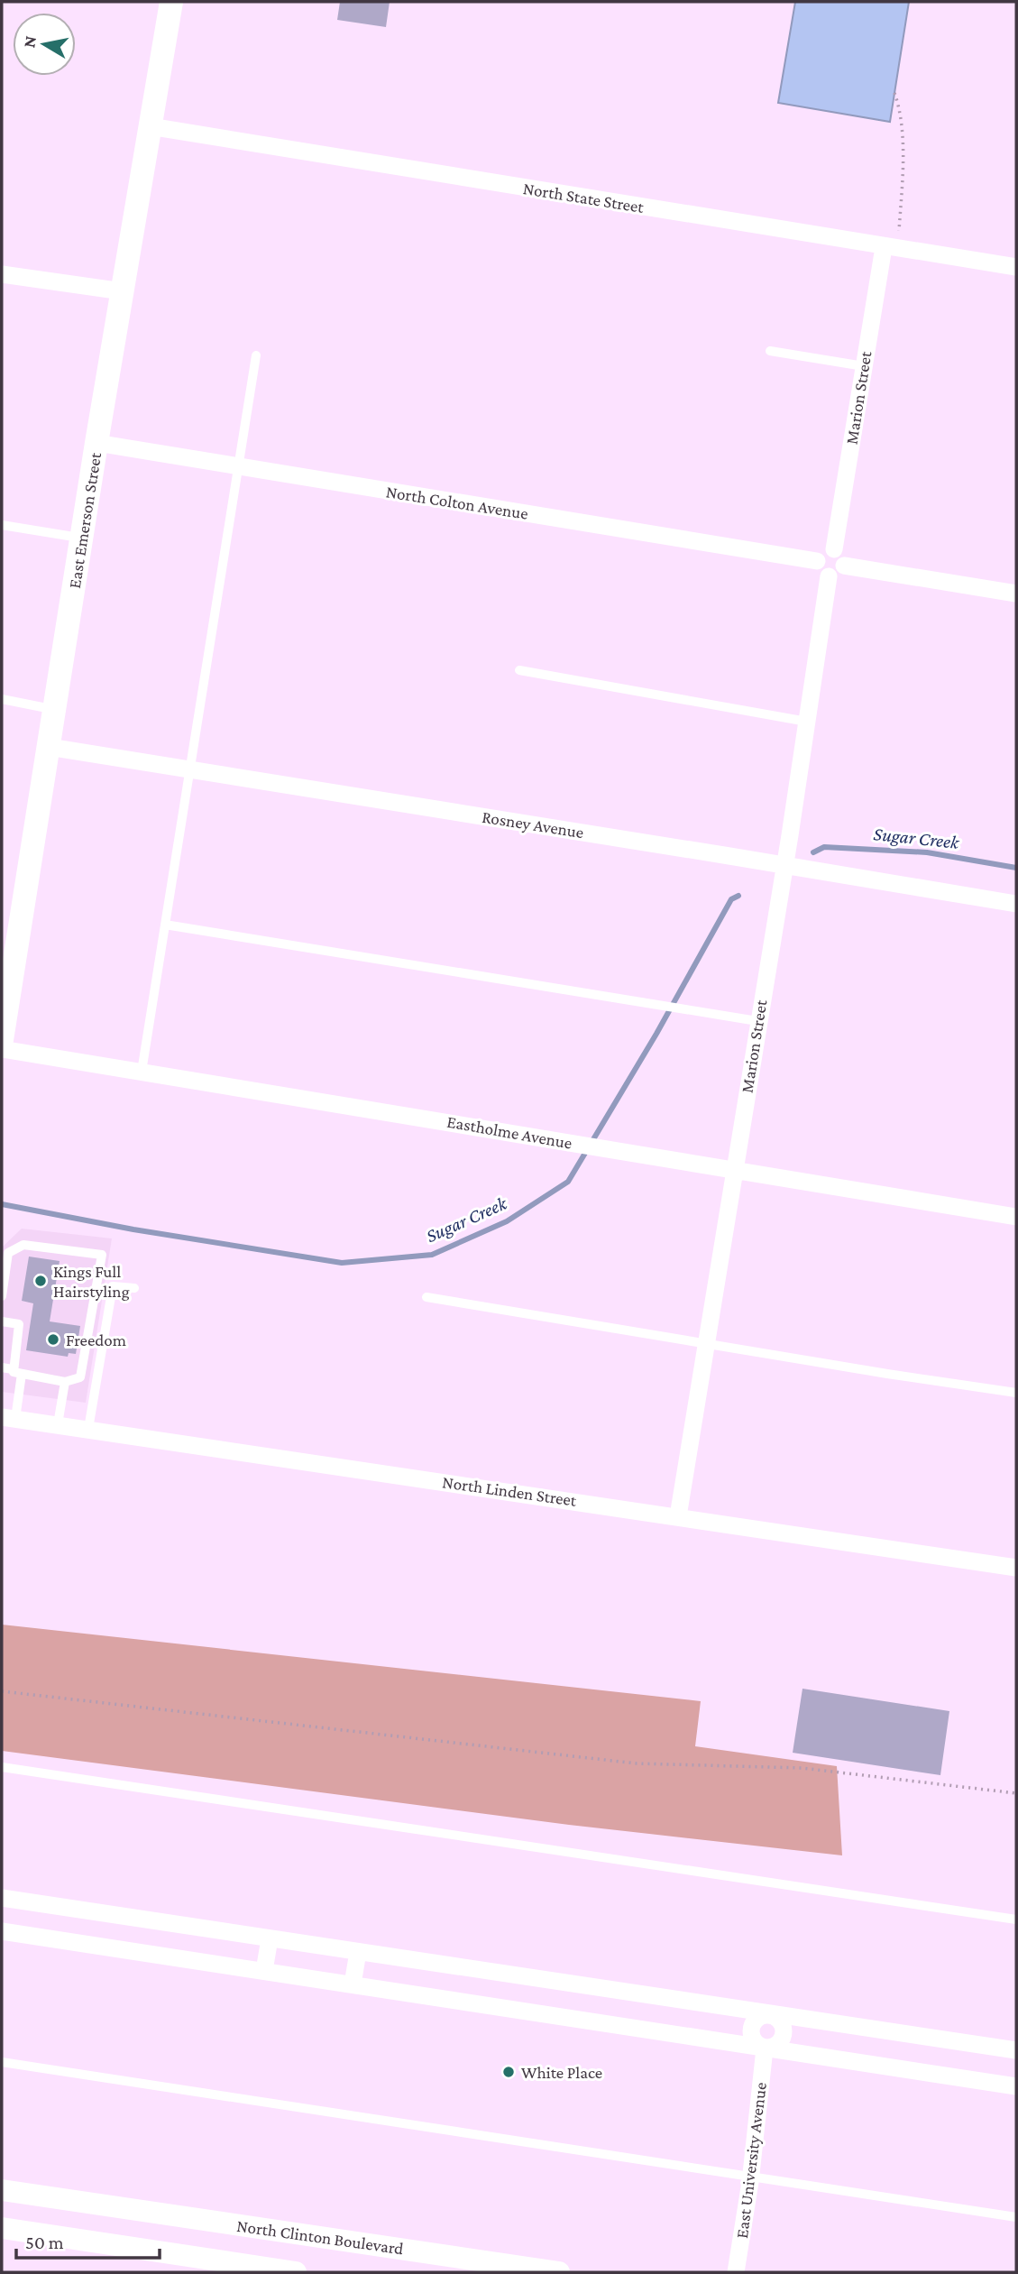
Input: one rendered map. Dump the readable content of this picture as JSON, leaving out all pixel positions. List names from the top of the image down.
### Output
{
  "streets": {
    "main road": ["East Emerson Street"],
    "street": [
      "North State Street",
      "Marion Street",
      "North Colton Avenue",
      "Rosney Avenue",
      "Eastholme Avenue",
      "North Linden Street",
      "East University Avenue",
      "North Clinton Boulevard"
    ]
  },
  "crossings": [
    ["North State Street", "Marion Street"],
    ["North State Street", "East Emerson Street"],
    ["Marion Street", "North Colton Avenue"],
    ["Marion Street", "Rosney Avenue"],
    ["Marion Street", "Eastholme Avenue"],
    ["Marion Street", "North Linden Street"],
    ["North Colton Avenue", "East Emerson Street"],
    ["East Emerson Street", "Rosney Avenue"]
  ],
  "water": ["Sugar Creek"],
  "places": ["Kings Full Hairstyling", "Freedom", "White Place"],
  "scale_bar": "50 m",
  "north": "left"
}
